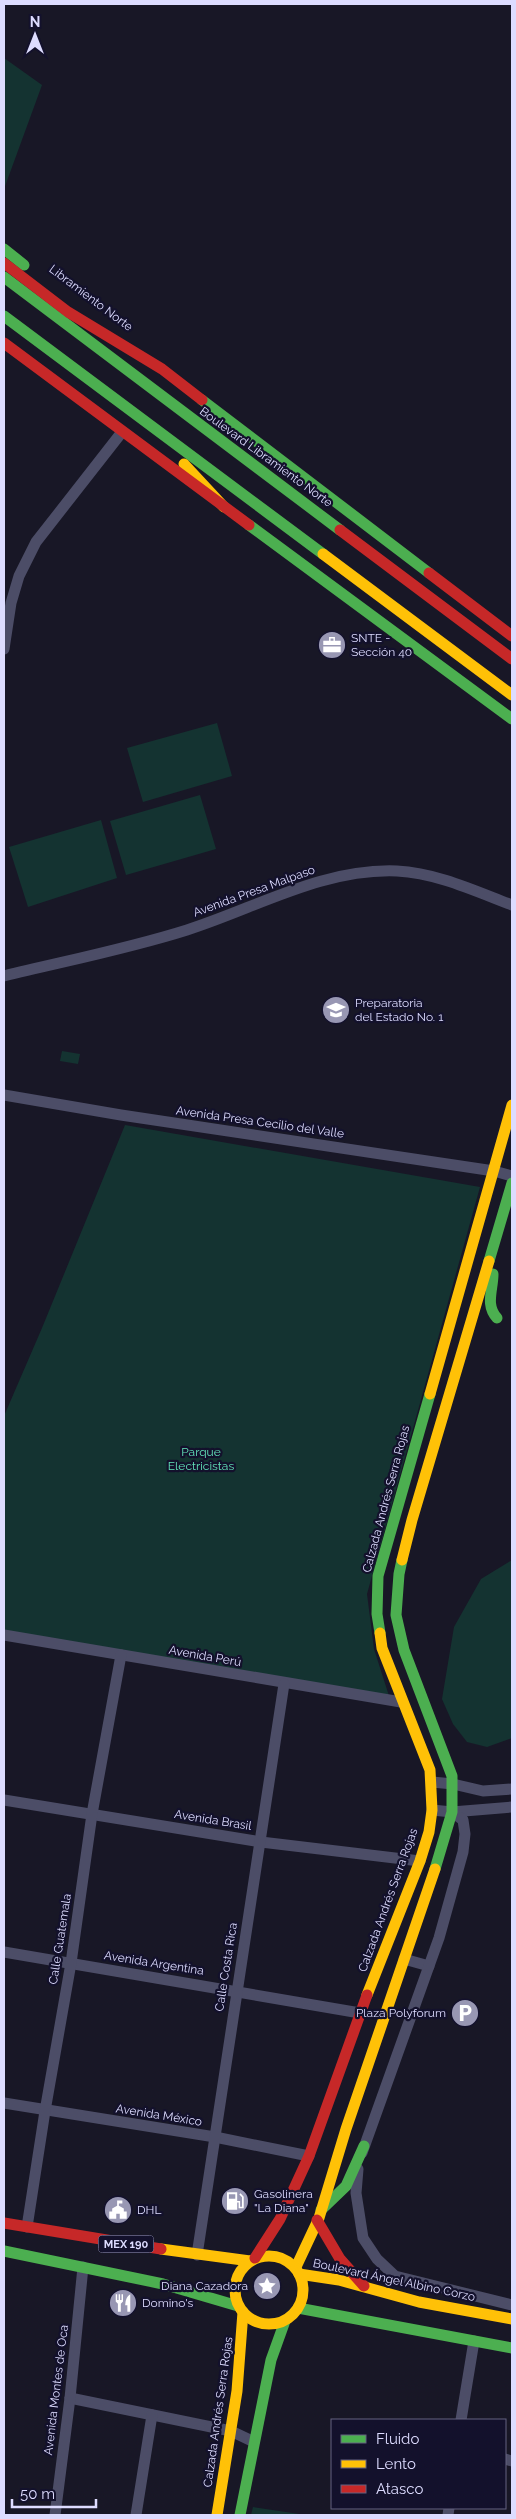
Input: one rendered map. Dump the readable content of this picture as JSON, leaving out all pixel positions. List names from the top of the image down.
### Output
{
  "streets": {
    "main road": [
      "Libramiento Norte",
      "Boulevard Libramiento Norte",
      "Calzada Andrés Serra Rojas",
      "MEX 190",
      "Boulevard Ángel Albino Corzo"
    ],
    "street": [
      "Avenida Presa Malpaso",
      "Avenida Presa Cecilio del Valle",
      "Avenida Perú",
      "Avenida Brasil",
      "Calle Guatemala",
      "Avenida Argentina",
      "Calle Costa Rica",
      "Avenida México",
      "Avenida Montes de Oca"
    ]
  },
  "crossings": [
    ["Avenida Presa Cecilio del Valle", "Calzada Andrés Serra Rojas"],
    ["Calzada Andrés Serra Rojas", "Avenida Perú"],
    ["Calzada Andrés Serra Rojas", "Avenida Brasil"],
    ["Calzada Andrés Serra Rojas", "Avenida Argentina"],
    ["Calzada Andrés Serra Rojas", "Avenida México"],
    ["Calzada Andrés Serra Rojas", "MEX 190"],
    ["Calzada Andrés Serra Rojas", "Boulevard Ángel Albino Corzo"],
    ["Avenida Perú", "Calle Guatemala"],
    ["Avenida Perú", "Calle Costa Rica"],
    ["Avenida Brasil", "Calle Guatemala"],
    ["Avenida Brasil", "Calle Costa Rica"],
    ["Calle Guatemala", "Avenida Argentina"],
    ["Calle Guatemala", "Avenida México"],
    ["Calle Guatemala", "MEX 190"],
    ["Avenida Argentina", "Calle Costa Rica"],
    ["Calle Costa Rica", "Avenida México"],
    ["Calle Costa Rica", "MEX 190"],
    ["MEX 190", "Boulevard Ángel Albino Corzo"],
    ["MEX 190", "Avenida Montes de Oca"]
  ],
  "parks": ["Parque Electricistas"],
  "places": {
    "office": ["SNTE - Sección 40"],
    "school or university": ["Preparatoria del Estado No. 1"],
    "parking": ["Plaza Polyforum"],
    "fuel station": ["Gasolinera \"La Diana\""],
    "public building": ["DHL"],
    "place": ["Diana Cazadora"],
    "restaurant": ["Domino's"]
  },
  "legend": ["Fluido", "Lento", "Atasco"],
  "scale_bar": "50 m",
  "north": "top"
}
